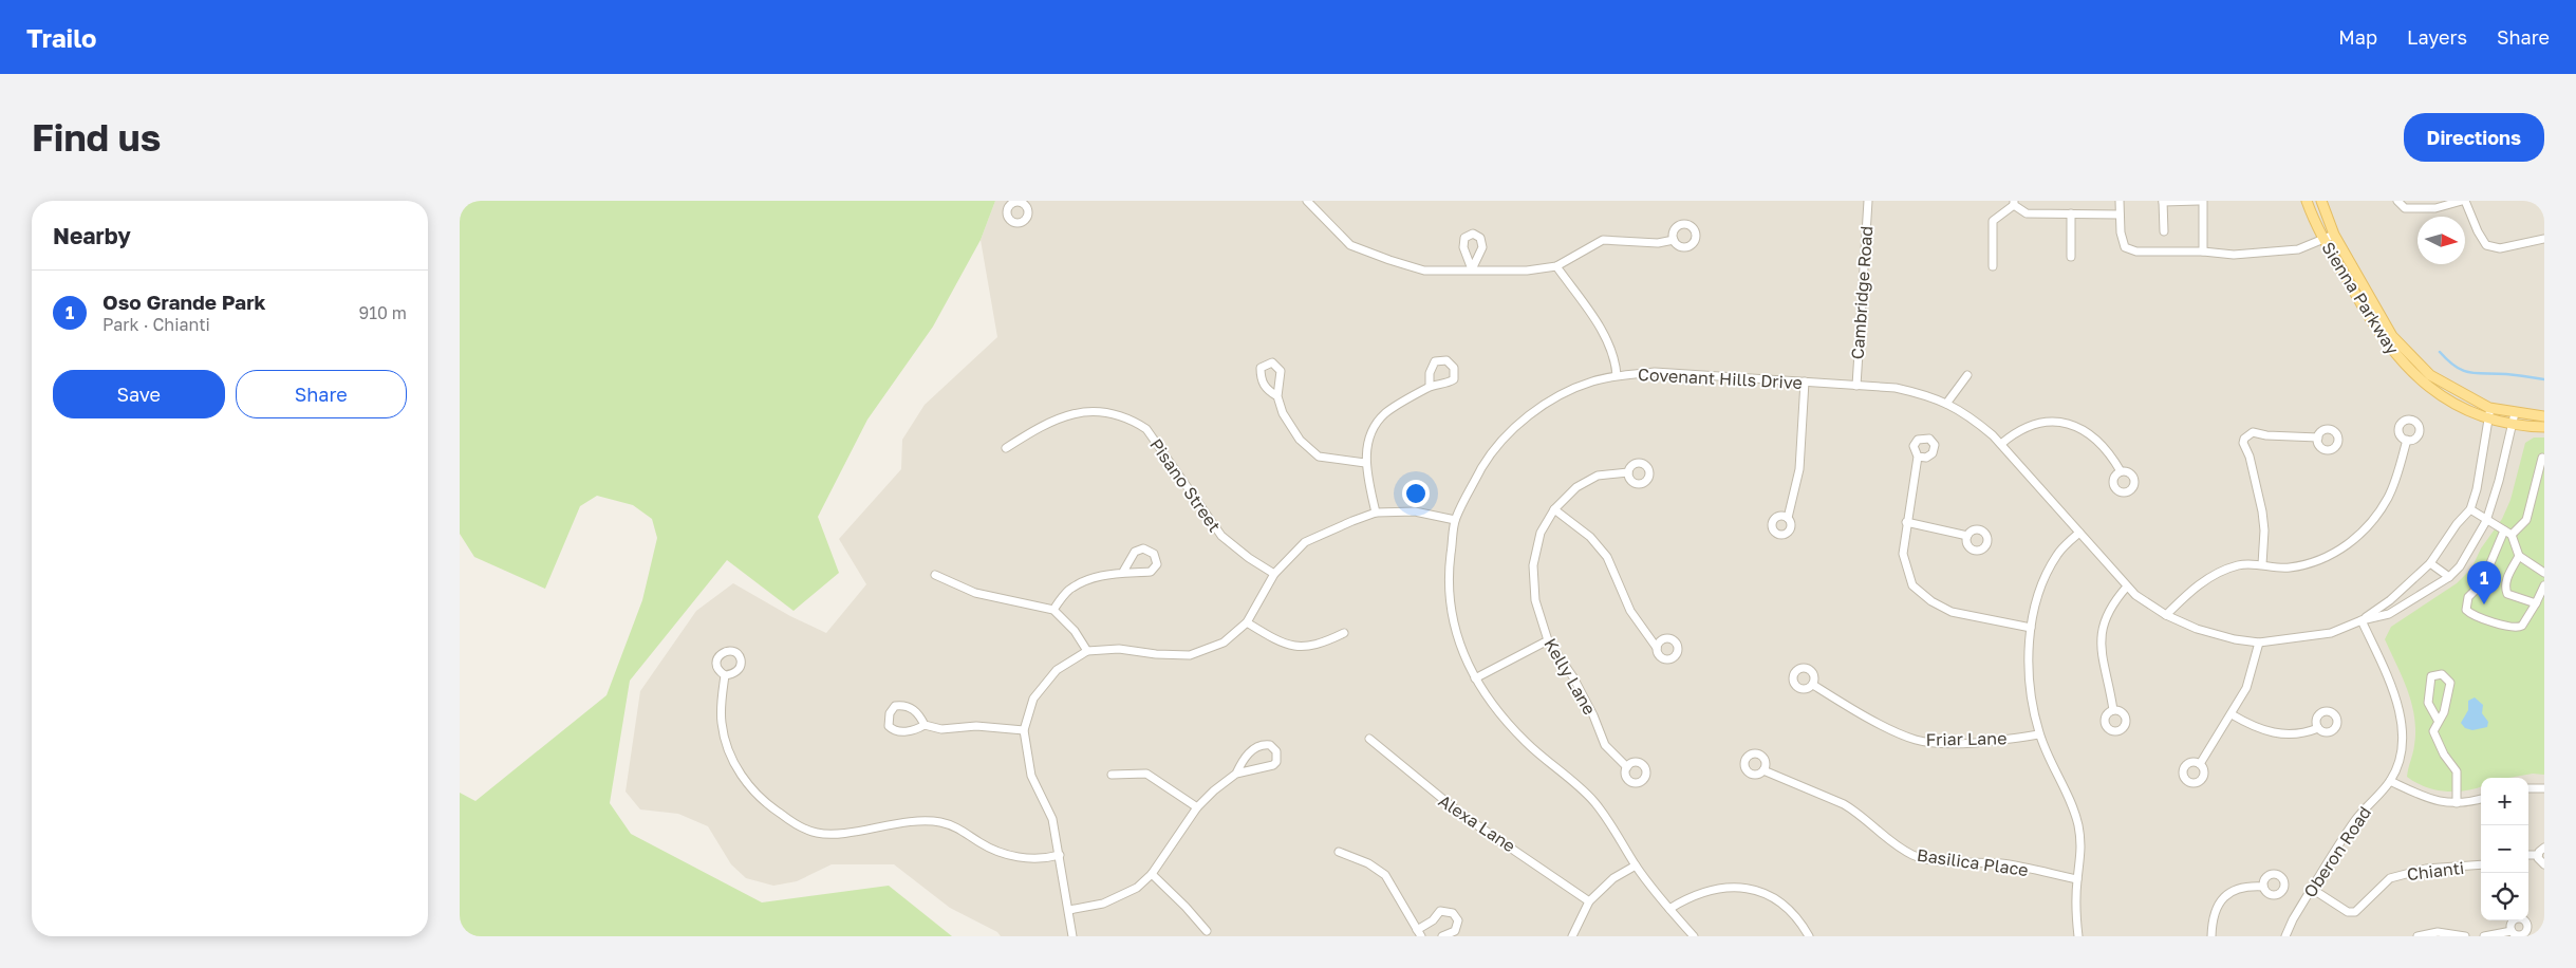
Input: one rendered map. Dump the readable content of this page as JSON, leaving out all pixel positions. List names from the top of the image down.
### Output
{
  "streets": {
    "main road": ["Sienna Parkway"],
    "street": [
      "Cambridge Road",
      "Covenant Hills Drive",
      "Pisano Street",
      "Kelly Lane",
      "Friar Lane",
      "Alexa Lane",
      "Oberon Road",
      "Basilica Place",
      "Chianti"
    ]
  },
  "crossings": [
    ["Cambridge Road", "Covenant Hills Drive"],
    ["Sienna Parkway", "Covenant Hills Drive"],
    ["Covenant Hills Drive", "Oberon Road"],
    ["Oberon Road", "Chianti"]
  ],
  "north": "right",
  "page": {
    "header": "Trailo",
    "nav": ["Map", "Layers", "Share"],
    "buttons": [
      "Directions",
      ["Save", "Share"]
    ],
    "title": "Find us",
    "heading": "Nearby",
    "list": [
      {
        "mark": "1",
        "name": "Oso Grande Park",
        "note": "Park · Chianti",
        "value": "910 m"
      }
    ],
    "pins": "1",
    "map_buttons": ["+", "−"]
  }
}
